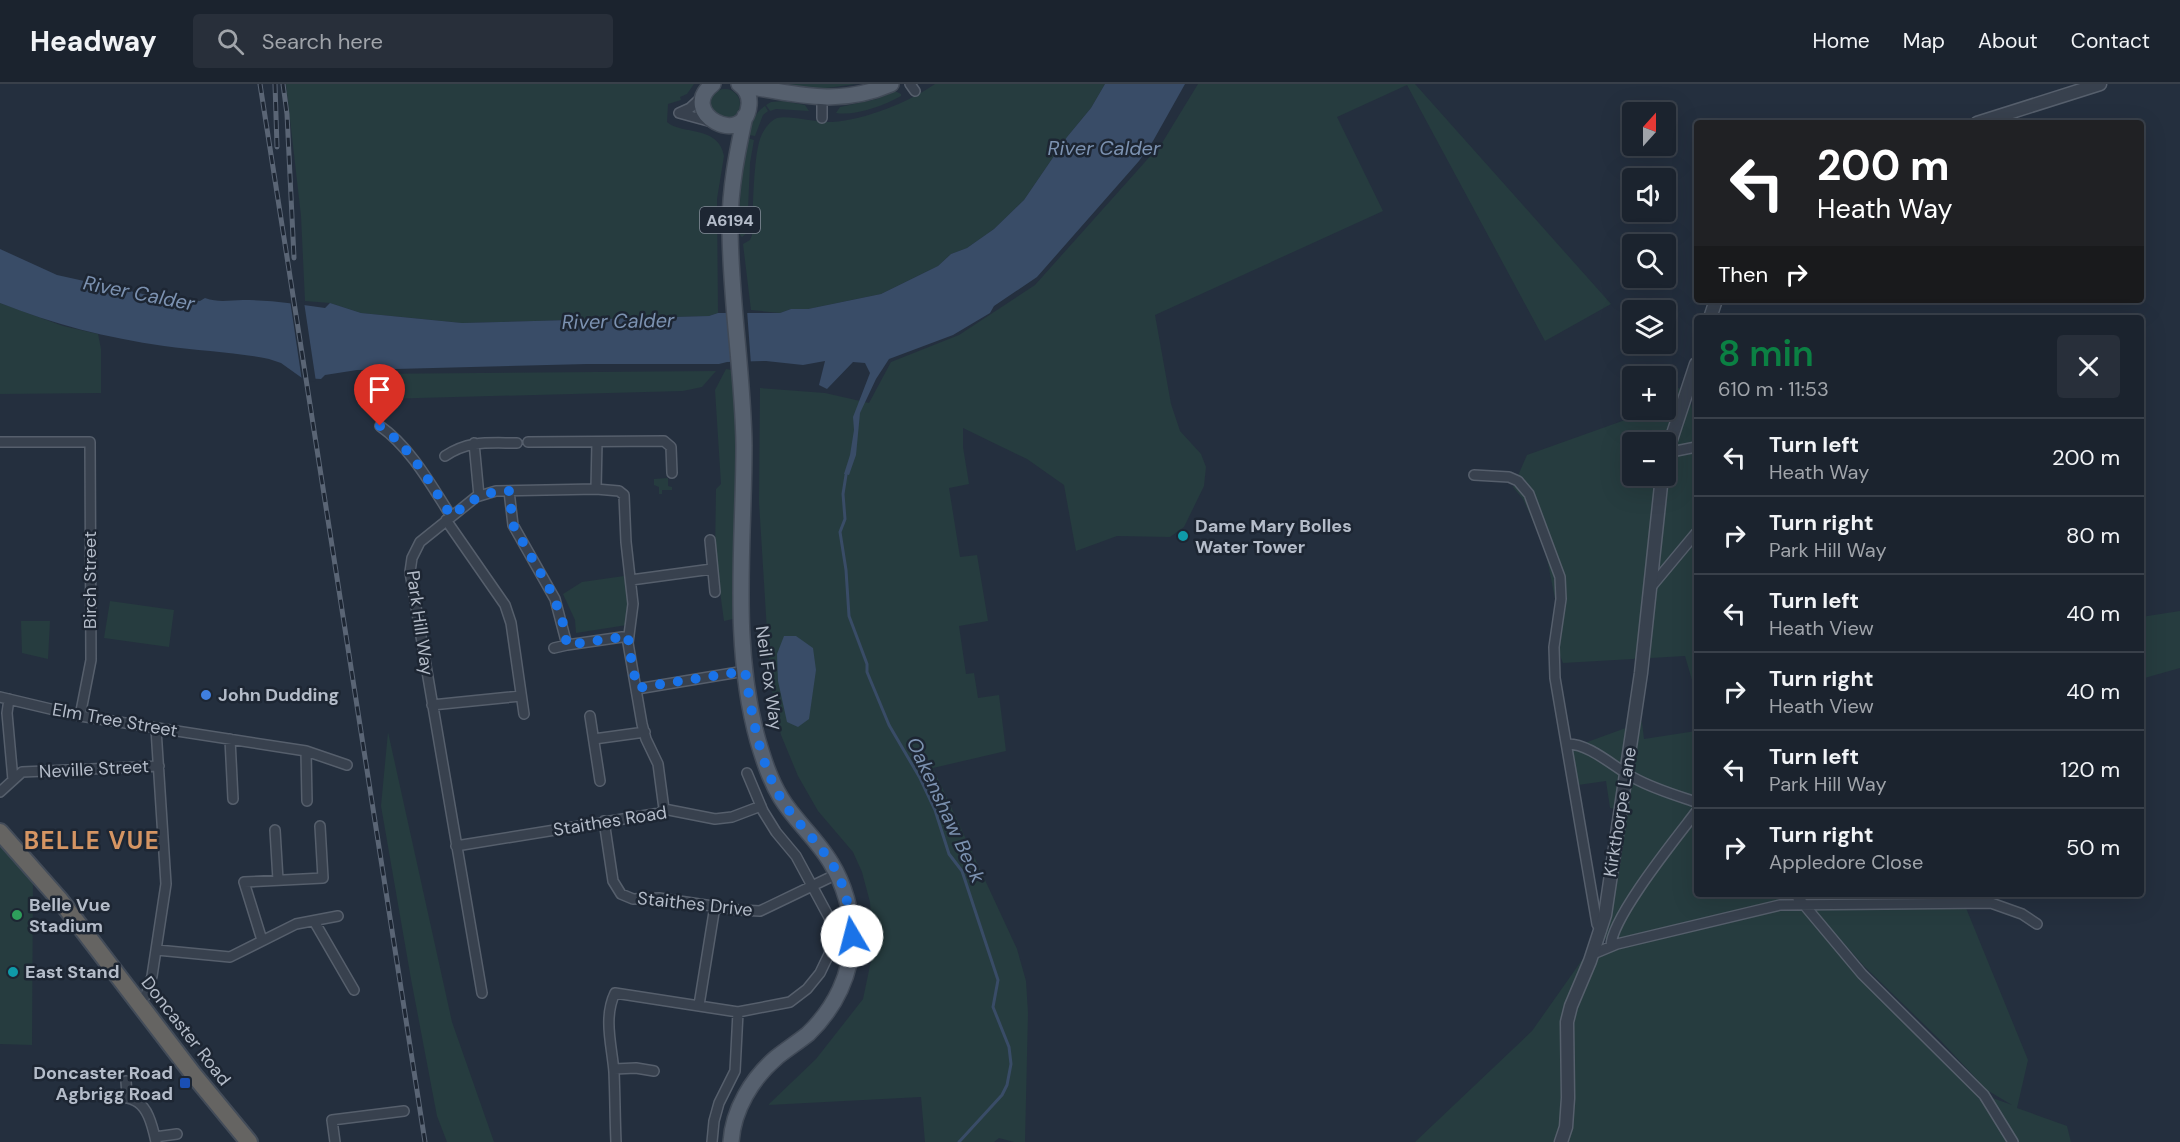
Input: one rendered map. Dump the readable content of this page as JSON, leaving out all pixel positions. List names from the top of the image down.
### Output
{
  "streets": {
    "highway": ["Doncaster Road"],
    "main road": ["A6194", "Neil Fox Way"],
    "street": [
      "Birch Street",
      "Park Hill Way",
      "Elm Tree Street",
      "Neville Street",
      "Kirkthorpe Lane",
      "Staithes Road",
      "Staithes Drive"
    ]
  },
  "crossings": [
    ["Birch Street", "Elm Tree Street"],
    ["Park Hill Way", "Staithes Road"],
    ["Neil Fox Way", "Staithes Drive"],
    ["Staithes Road", "Staithes Drive"]
  ],
  "districts": ["BELLE VUE"],
  "water": ["River Calder", "Oakenshaw Beck"],
  "places": {
    "other": [
      "Dame Mary Bolles Water Tower",
      "John Dudding",
      "Belle Vue Stadium",
      "East Stand"
    ],
    "transit": ["Doncaster Road Agbrigg Road"]
  },
  "north": "top",
  "page": {
    "header": "Headway",
    "search": "Search here",
    "nav": [
      "Home",
      "Map",
      "About",
      "Contact"
    ],
    "map_buttons": ["+", "−"],
    "turn": ["200 m", "Heath Way"],
    "then": "Then",
    "heading": ["8 min", "610 m · 11:53"],
    "list": [
      {
        "name": "Turn left",
        "note": "Heath Way",
        "value": "200 m"
      },
      {
        "name": "Turn right",
        "note": "Park Hill Way",
        "value": "80 m"
      },
      {
        "name": "Turn left",
        "note": "Heath View",
        "value": "40 m"
      },
      {
        "name": "Turn right",
        "note": "Heath View",
        "value": "40 m"
      },
      {
        "name": "Turn left",
        "note": "Park Hill Way",
        "value": "120 m"
      },
      {
        "name": "Turn right",
        "note": "Appledore Close",
        "value": "50 m"
      }
    ]
  }
}
